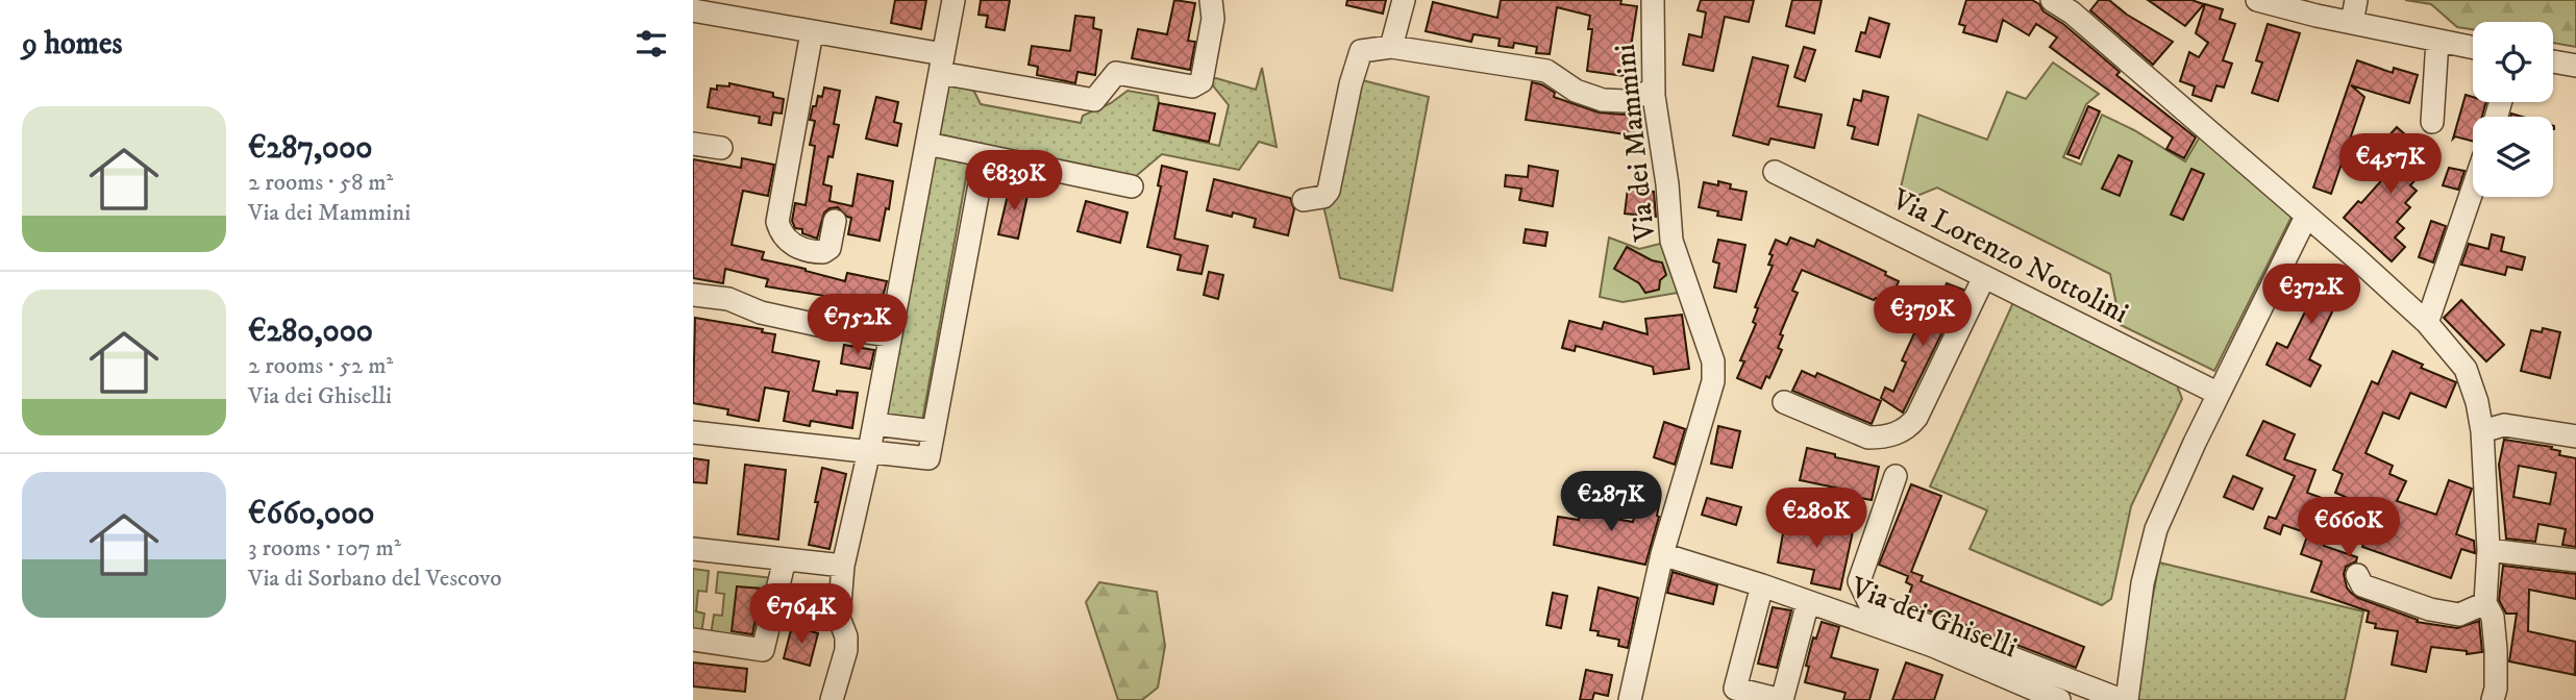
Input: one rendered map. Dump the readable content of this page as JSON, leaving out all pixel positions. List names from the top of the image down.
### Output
{
  "streets": {
    "street": ["Via dei Mammini", "Via Lorenzo Nottolini", "Via dei Ghiselli"]
  },
  "crossings": [
    ["Via dei Mammini", "Via dei Ghiselli"]
  ],
  "page": {
    "heading": "9 homes",
    "list": [
      {
        "name": "€287,000",
        "note": "2 rooms · 58 m² · Via dei Mammini"
      },
      {
        "name": "€280,000",
        "note": "2 rooms · 52 m² · Via dei Ghiselli"
      },
      {
        "name": "€660,000",
        "note": "3 rooms · 107 m² · Via di Sorbano del Vescovo"
      }
    ],
    "price": [
      "€457K",
      "€839K",
      "€372K",
      "€379K",
      "€752K",
      "€287K",
      "€280K",
      "€660K",
      "€764K"
    ]
  }
}
